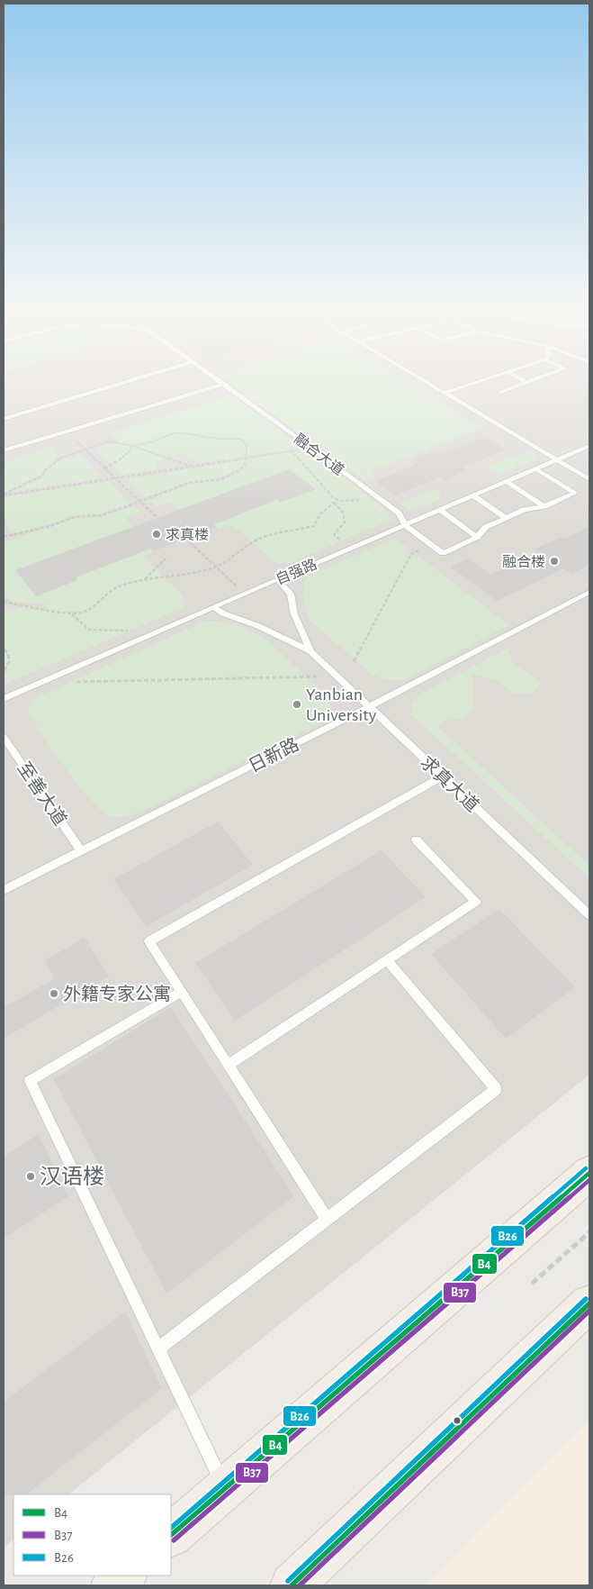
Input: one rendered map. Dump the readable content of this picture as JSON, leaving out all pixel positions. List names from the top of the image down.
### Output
{
  "streets": {
    "lane": [
      "融合大道",
      "自强路",
      "日新路",
      "求真大道",
      "至善大道"
    ]
  },
  "crossings": [
    ["融合大道", "自强路"],
    ["日新路", "求真大道"],
    ["日新路", "至善大道"]
  ],
  "places": [
    "求真楼",
    "融合楼",
    "Yanbian University",
    "外籍专家公寓",
    "汉语楼"
  ],
  "lines": ["transit line B26", "transit line B4", "transit line B37"],
  "legend": ["B4", "B37", "B26"]
}
